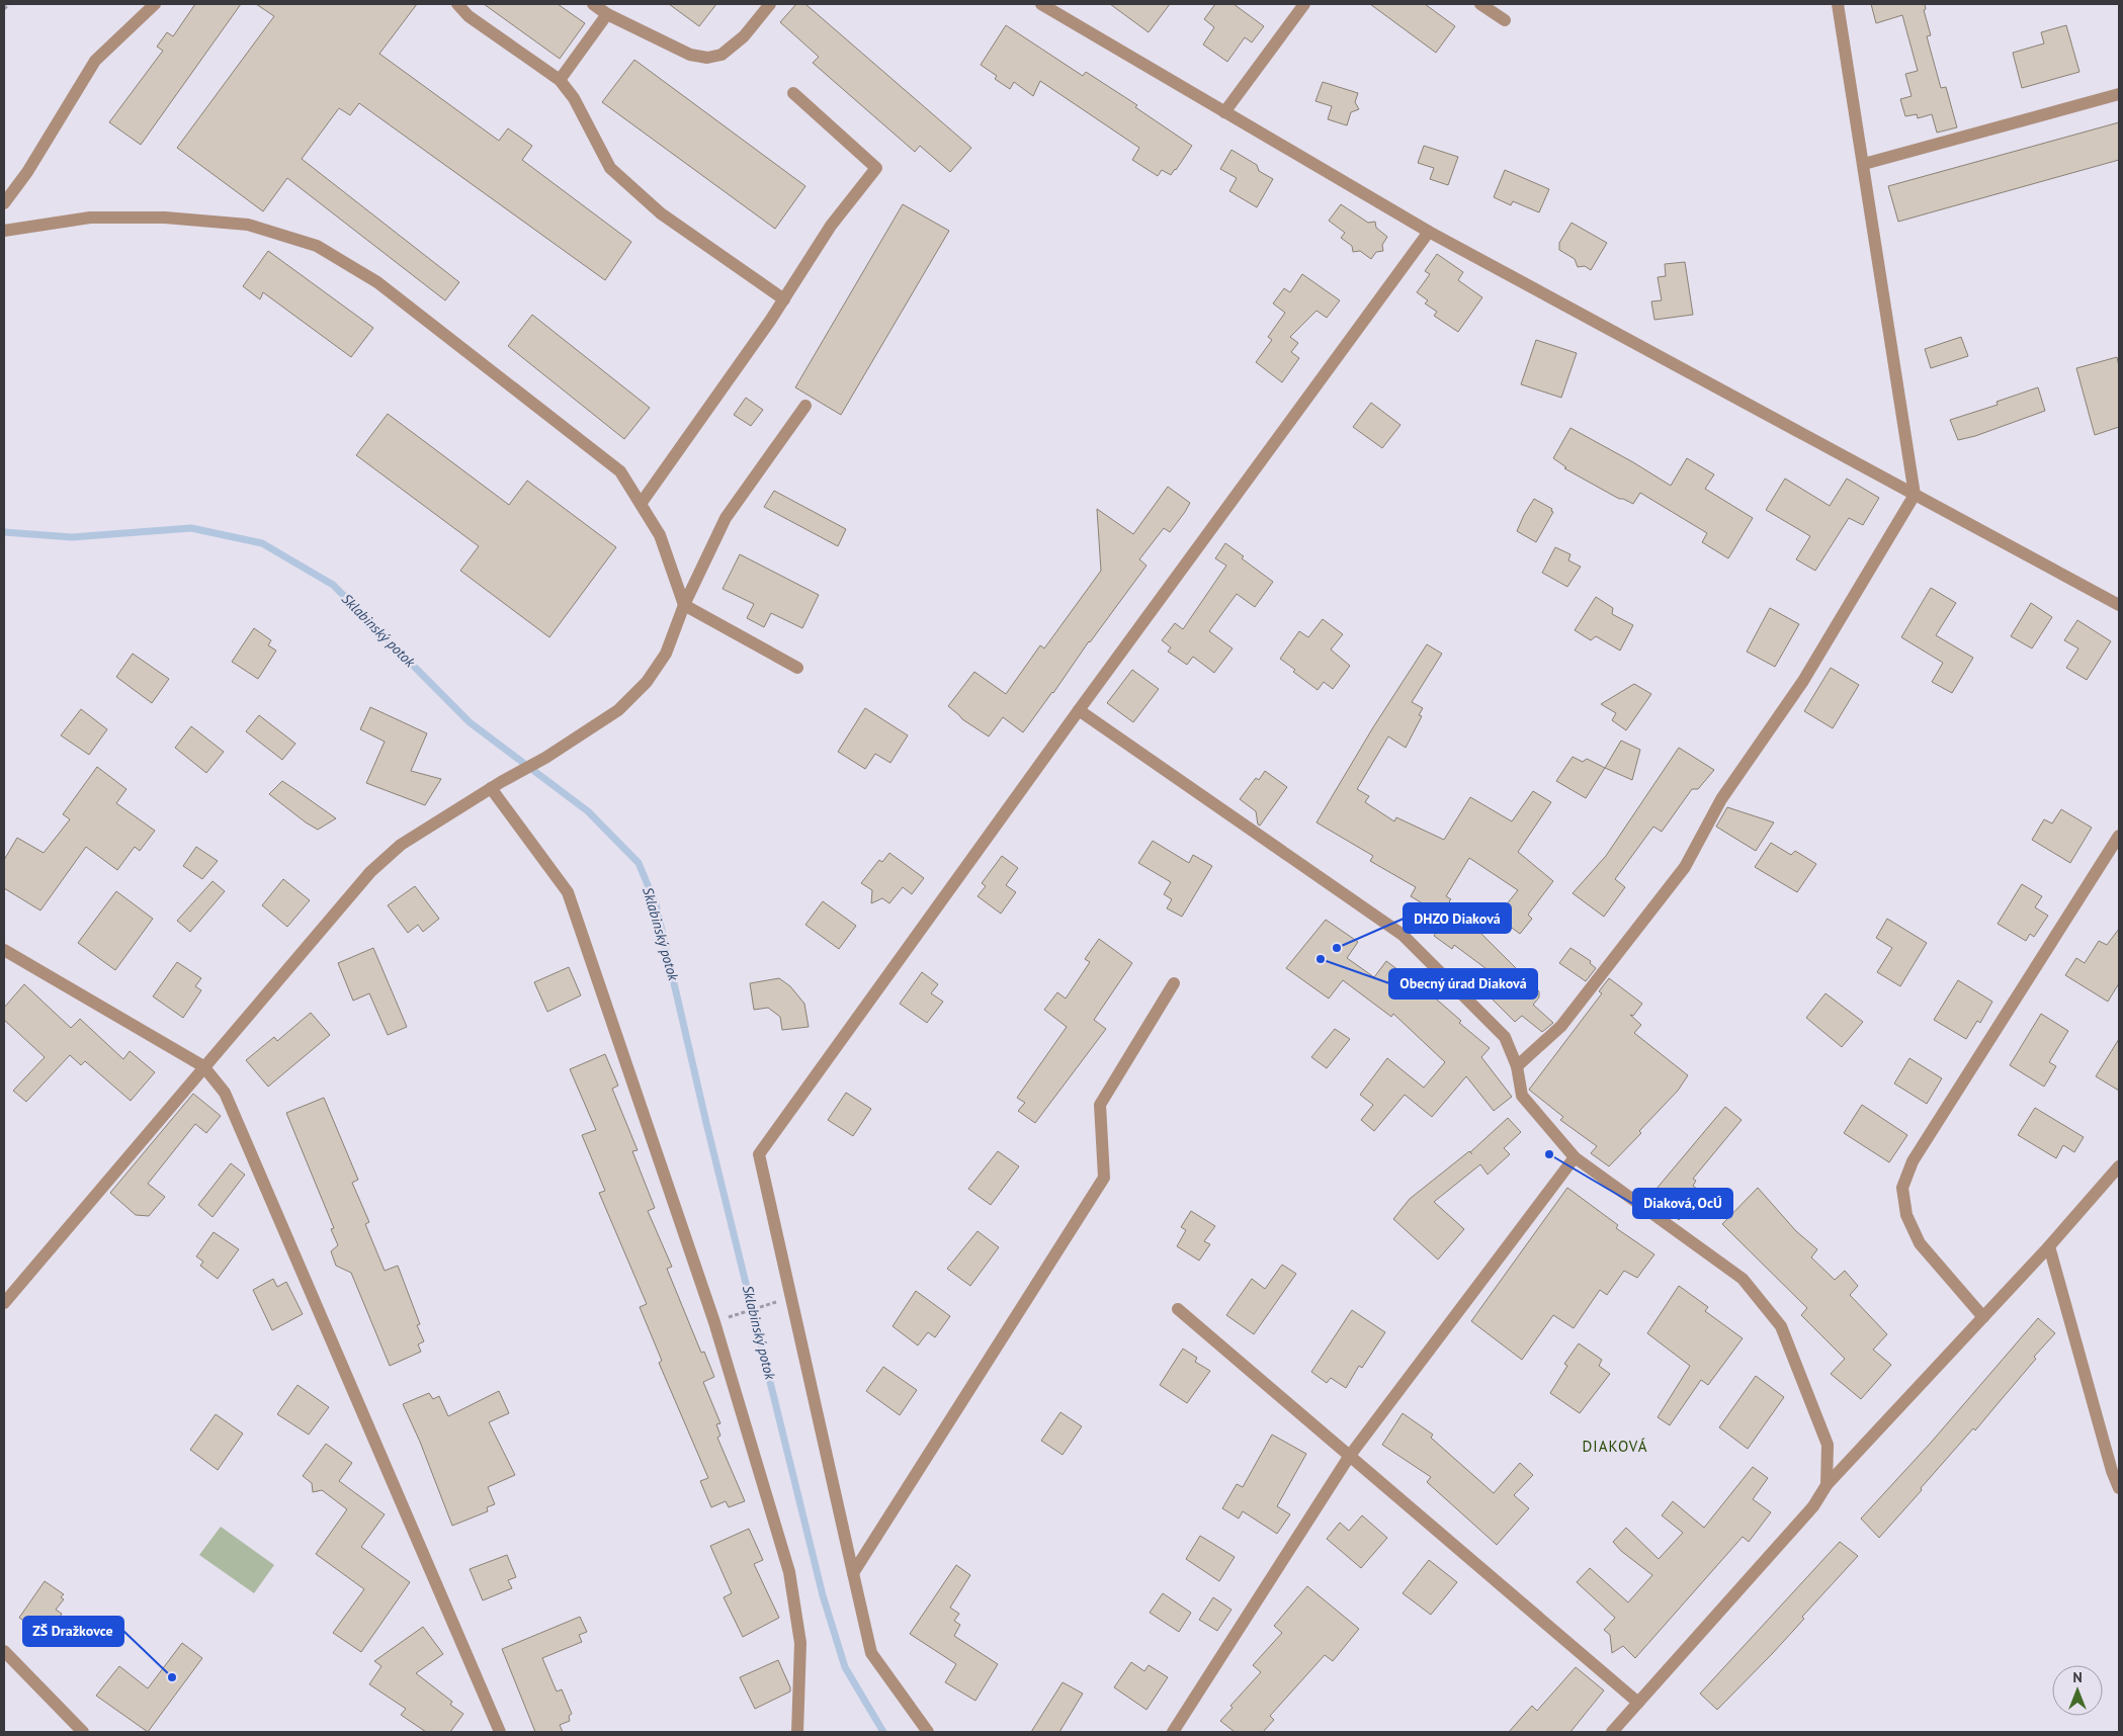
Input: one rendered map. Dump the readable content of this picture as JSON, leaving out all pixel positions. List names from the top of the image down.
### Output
{
  "districts": ["DIAKOVÁ"],
  "water": ["Sklabinský potok"],
  "places": [
    "DHZO Diaková",
    "Obecný úrad Diaková",
    "Diaková, OcÚ",
    "ZŠ Dražkovce"
  ],
  "north": "top"
}
